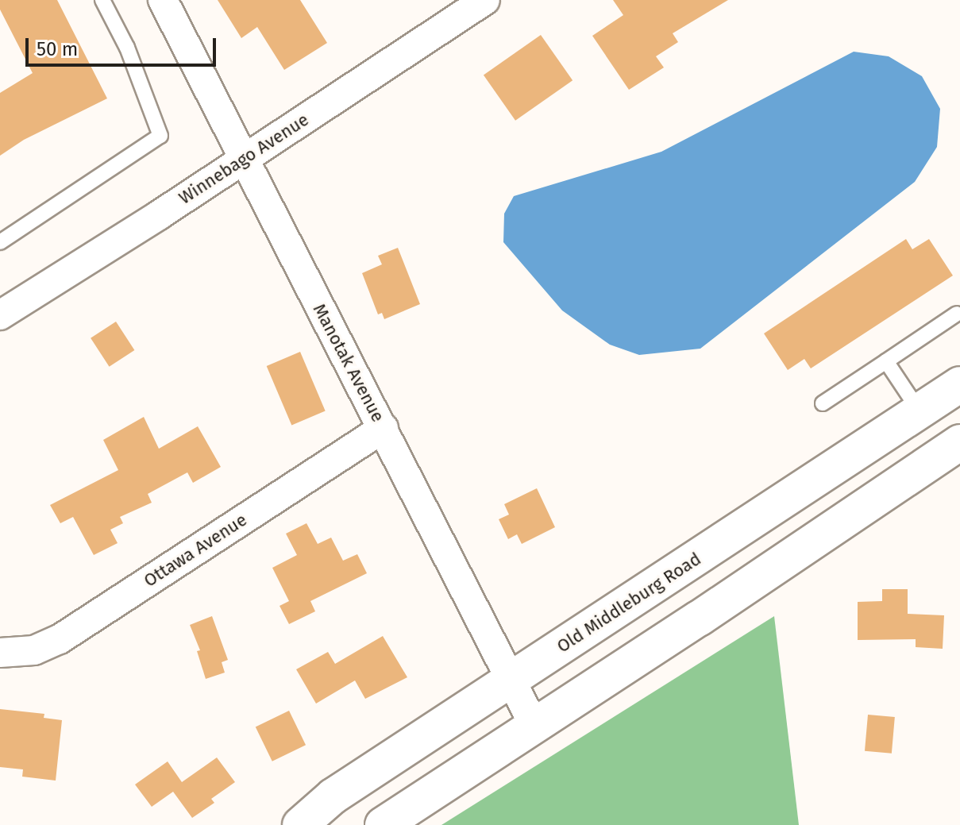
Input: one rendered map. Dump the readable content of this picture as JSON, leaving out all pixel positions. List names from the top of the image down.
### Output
{
  "streets": {
    "main road": ["Old Middleburg Road"],
    "street": ["Winnebago Avenue", "Manotak Avenue", "Ottawa Avenue"]
  },
  "crossings": [
    ["Winnebago Avenue", "Manotak Avenue"],
    ["Manotak Avenue", "Ottawa Avenue"],
    ["Manotak Avenue", "Old Middleburg Road"]
  ],
  "scale_bar": "50 m"
}
